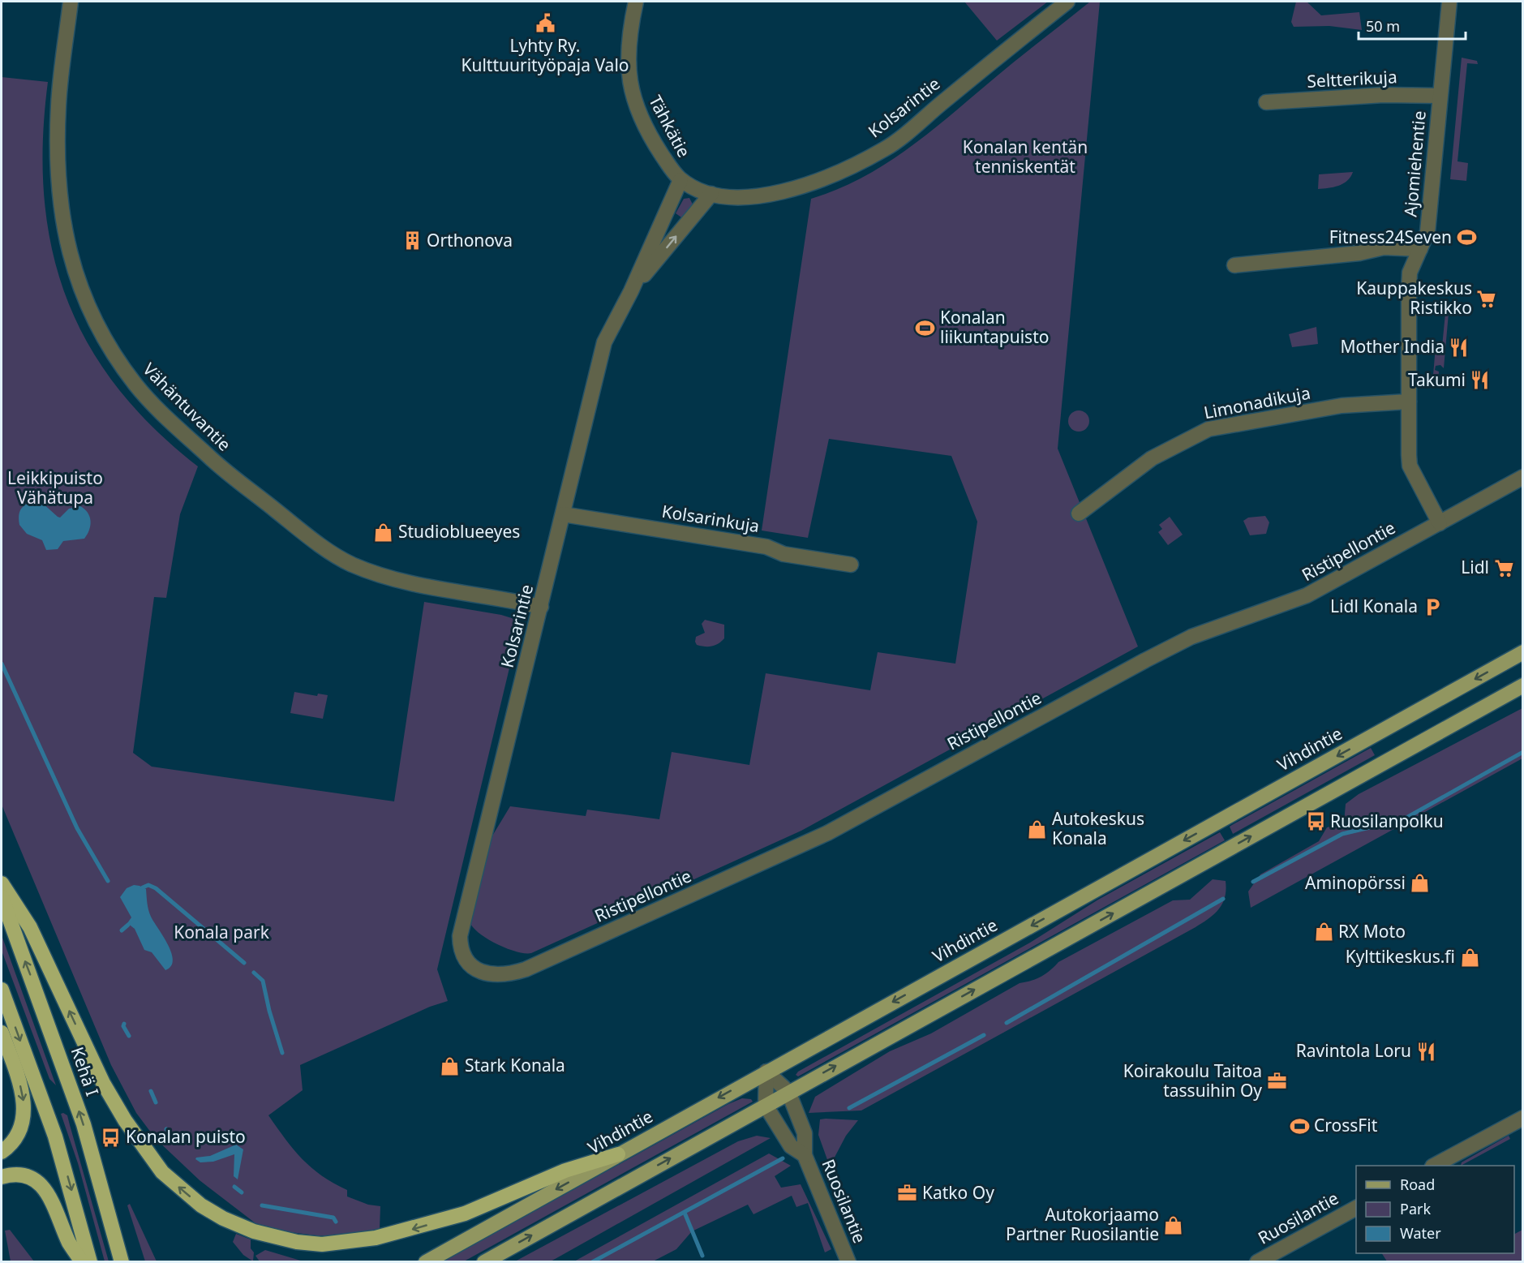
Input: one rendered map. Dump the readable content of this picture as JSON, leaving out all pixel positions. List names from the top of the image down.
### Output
{
  "streets": {
    "highway": ["Kehä I"],
    "main road": ["Vihdintie"],
    "street": [
      "Seltterikuja",
      "Kolsarintie",
      "Tähkätie",
      "Ajomiehentie",
      "Limonadikuja",
      "Vähäntuvantie",
      "Kolsarinkuja",
      "Ristipellontie",
      "Ruosilantie"
    ]
  },
  "crossings": [
    ["Seltterikuja", "Ajomiehentie"],
    ["Kolsarintie", "Tähkätie"],
    ["Kolsarintie", "Vähäntuvantie"],
    ["Kolsarintie", "Kolsarinkuja"],
    ["Kolsarintie", "Ristipellontie"],
    ["Ajomiehentie", "Limonadikuja"],
    ["Ajomiehentie", "Ristipellontie"],
    ["Vihdintie", "Ruosilantie"]
  ],
  "parks": ["Konalan kentän tenniskentät", "Leikkipuisto Vähätupa", "Konala park"],
  "places": {
    "public building": ["Lyhty Ry. Kulttuurityöpaja Valo"],
    "sports": ["Fitness24Seven", "Konalan liikuntapuisto", "CrossFit"],
    "building": ["Orthonova"],
    "supermarket": ["Kauppakeskus Ristikko", "Lidl"],
    "restaurant": ["Mother India", "Takumi", "Ravintola Loru"],
    "shop": [
      "Studioblueeyes",
      "Autokeskus Konala",
      "Aminopörssi",
      "RX Moto",
      "Kylttikeskus.fi",
      "Stark Konala",
      "Autokorjaamo Partner Ruosilantie"
    ],
    "parking": ["Lidl Konala"],
    "bus stop": ["Ruosilanpolku", "Konalan puisto"],
    "office": ["Koirakoulu Taitoa tassuihin Oy", "Katko Oy"]
  },
  "legend": ["Road", "Park", "Water"],
  "scale_bar": "50 m"
}
